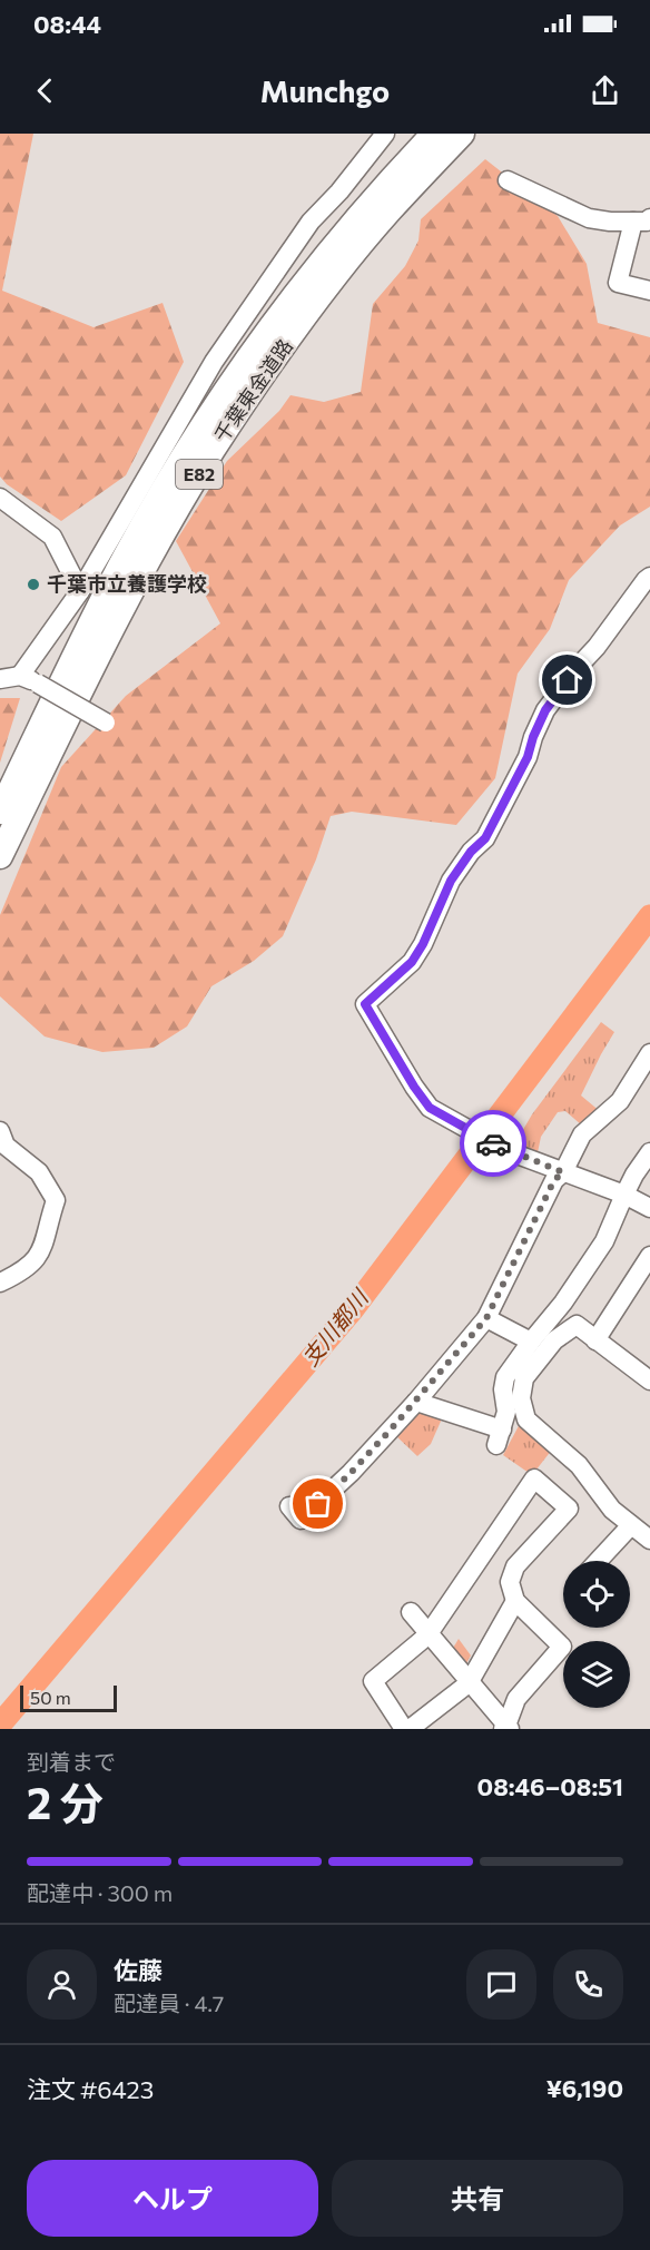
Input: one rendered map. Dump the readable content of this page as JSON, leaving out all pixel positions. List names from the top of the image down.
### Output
{
  "streets": {
    "highway": ["千葉東金道路", "E82"]
  },
  "water": ["支川都川"],
  "places": ["千葉市立養護学校"],
  "scale_bar": "50 m",
  "page": {
    "status": "08:44",
    "header": "Munchgo",
    "scale": "50 m",
    "heading": ["2 分", "到着まで", "08:46–08:51"],
    "panel": [
      "佐藤",
      "配達員 · 4.7",
      "注文 #6423",
      "¥6,190"
    ],
    "bar": "配達中 · 300 m",
    "buttons": ["ヘルプ", "共有"]
  }
}
